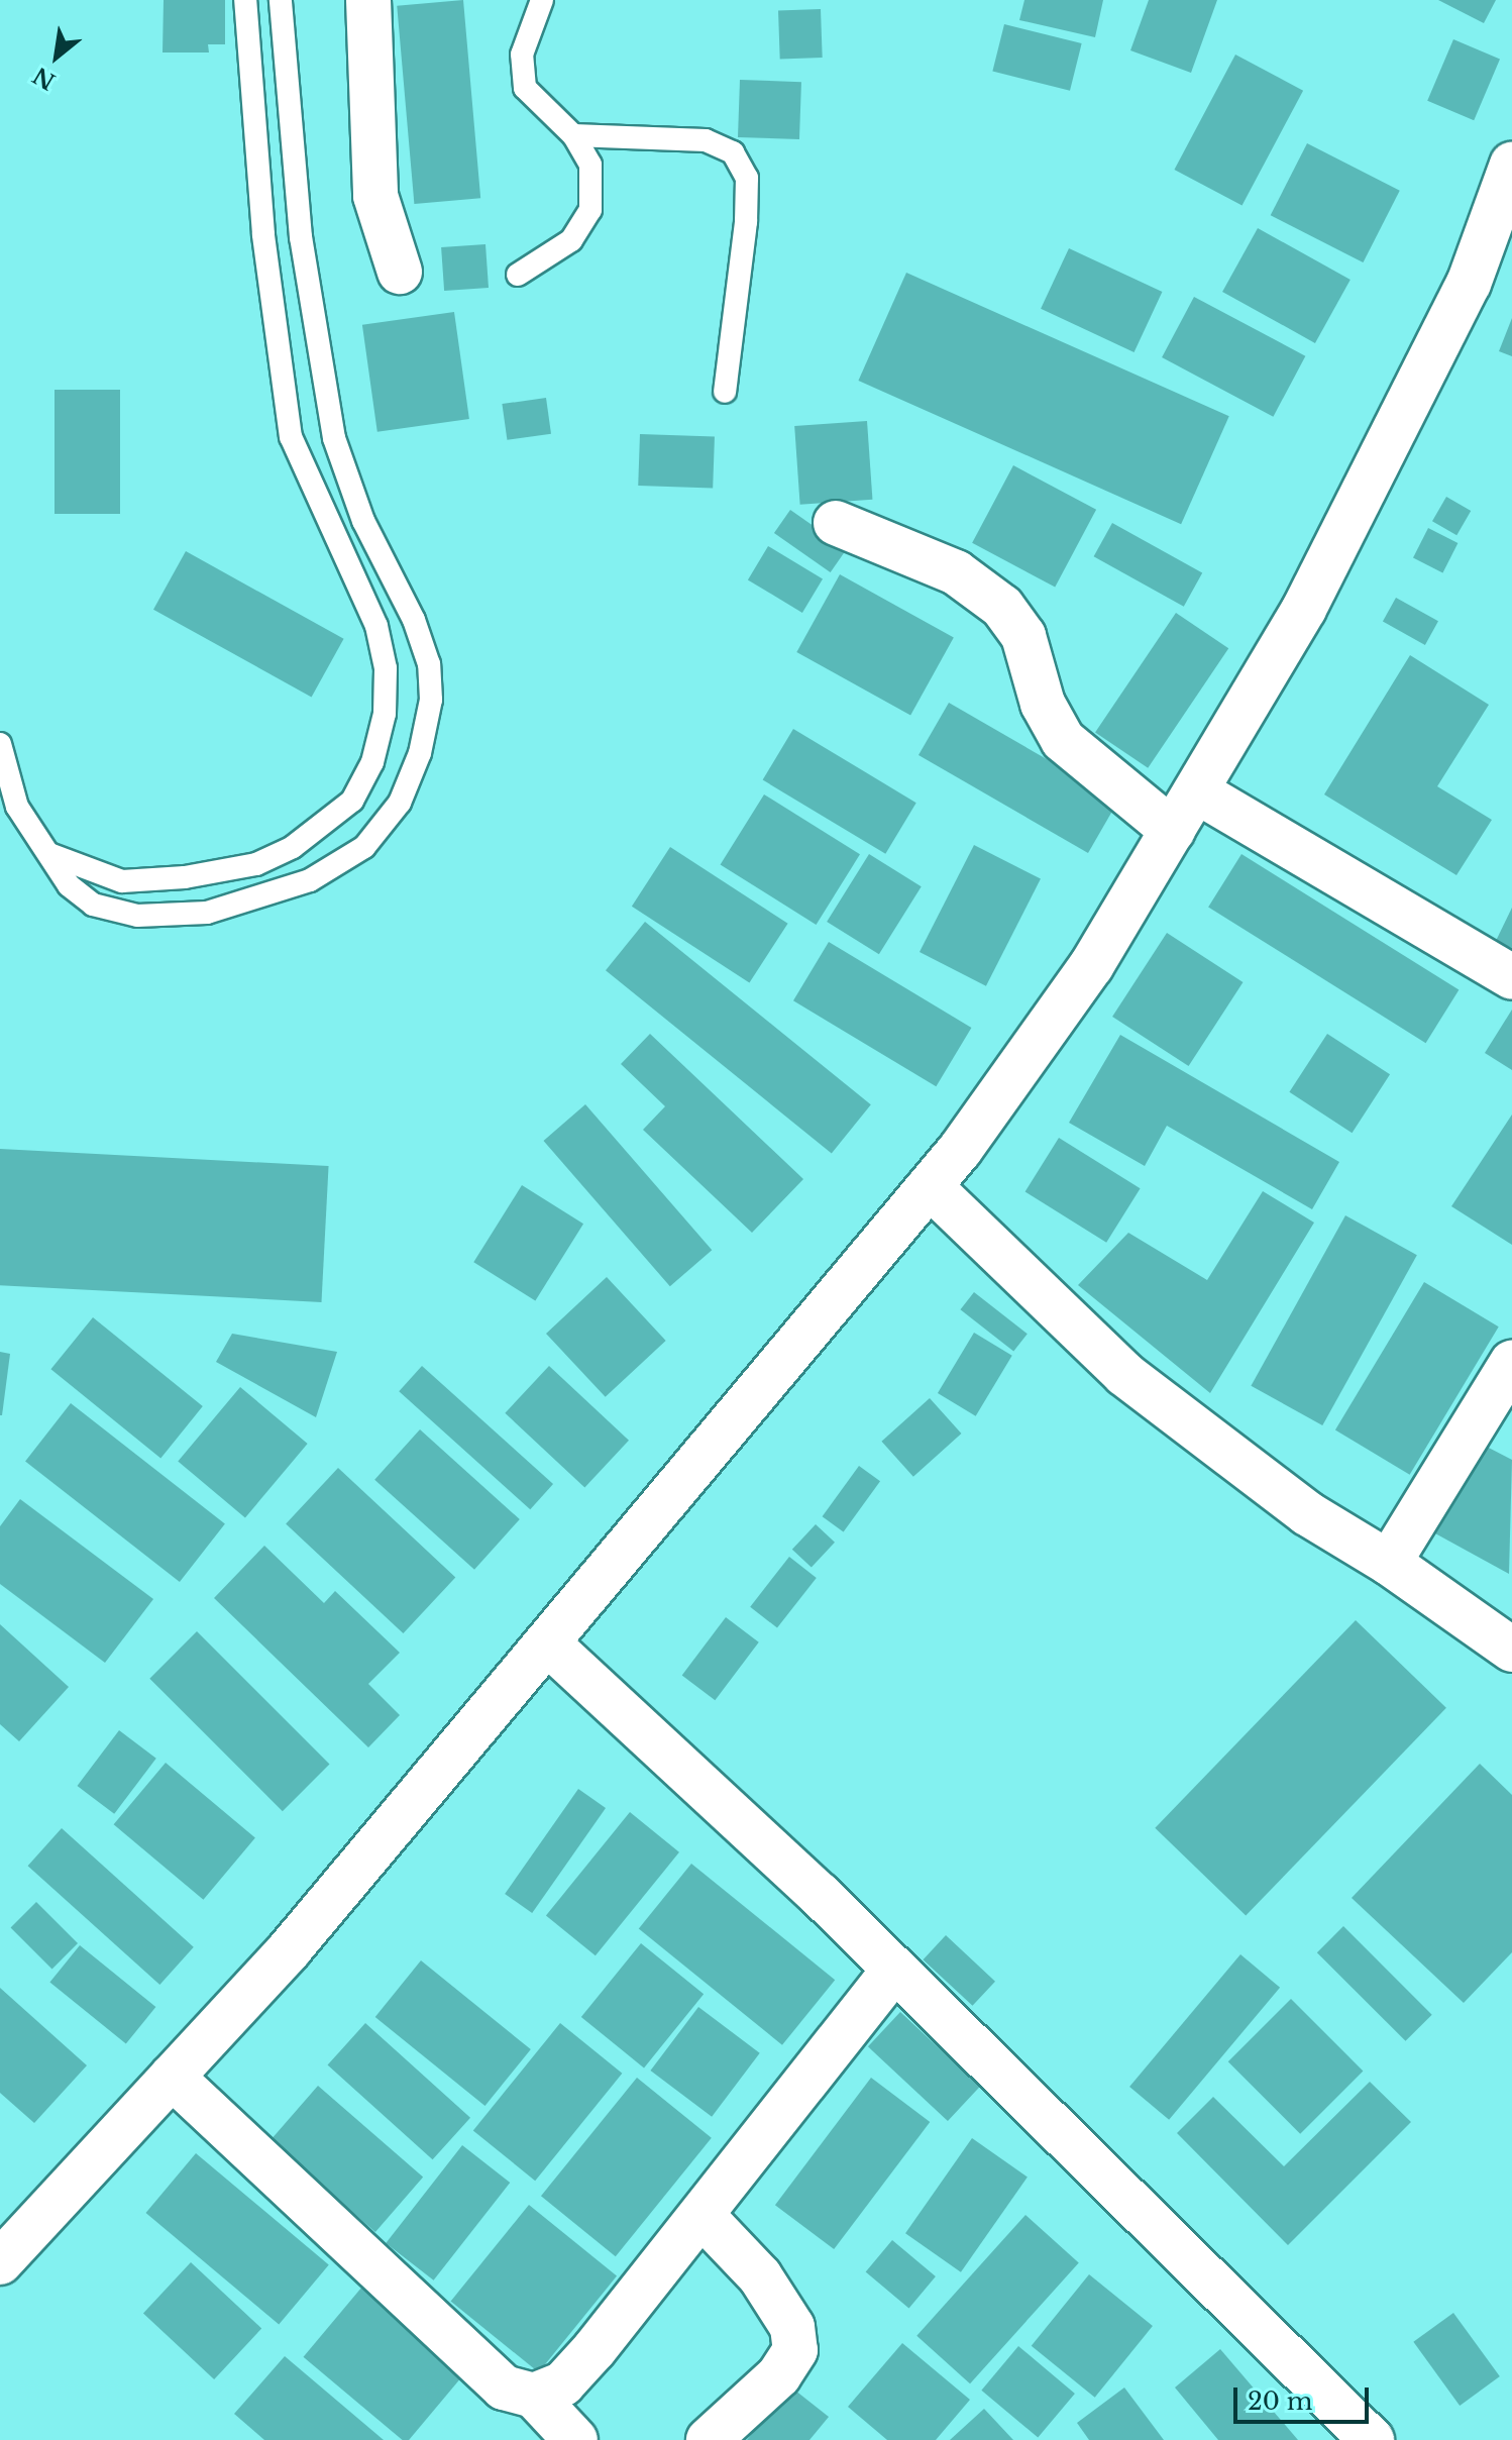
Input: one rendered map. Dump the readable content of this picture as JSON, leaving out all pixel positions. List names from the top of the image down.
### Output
{
  "scale_bar": "20 m",
  "north": "bottom left"
}
